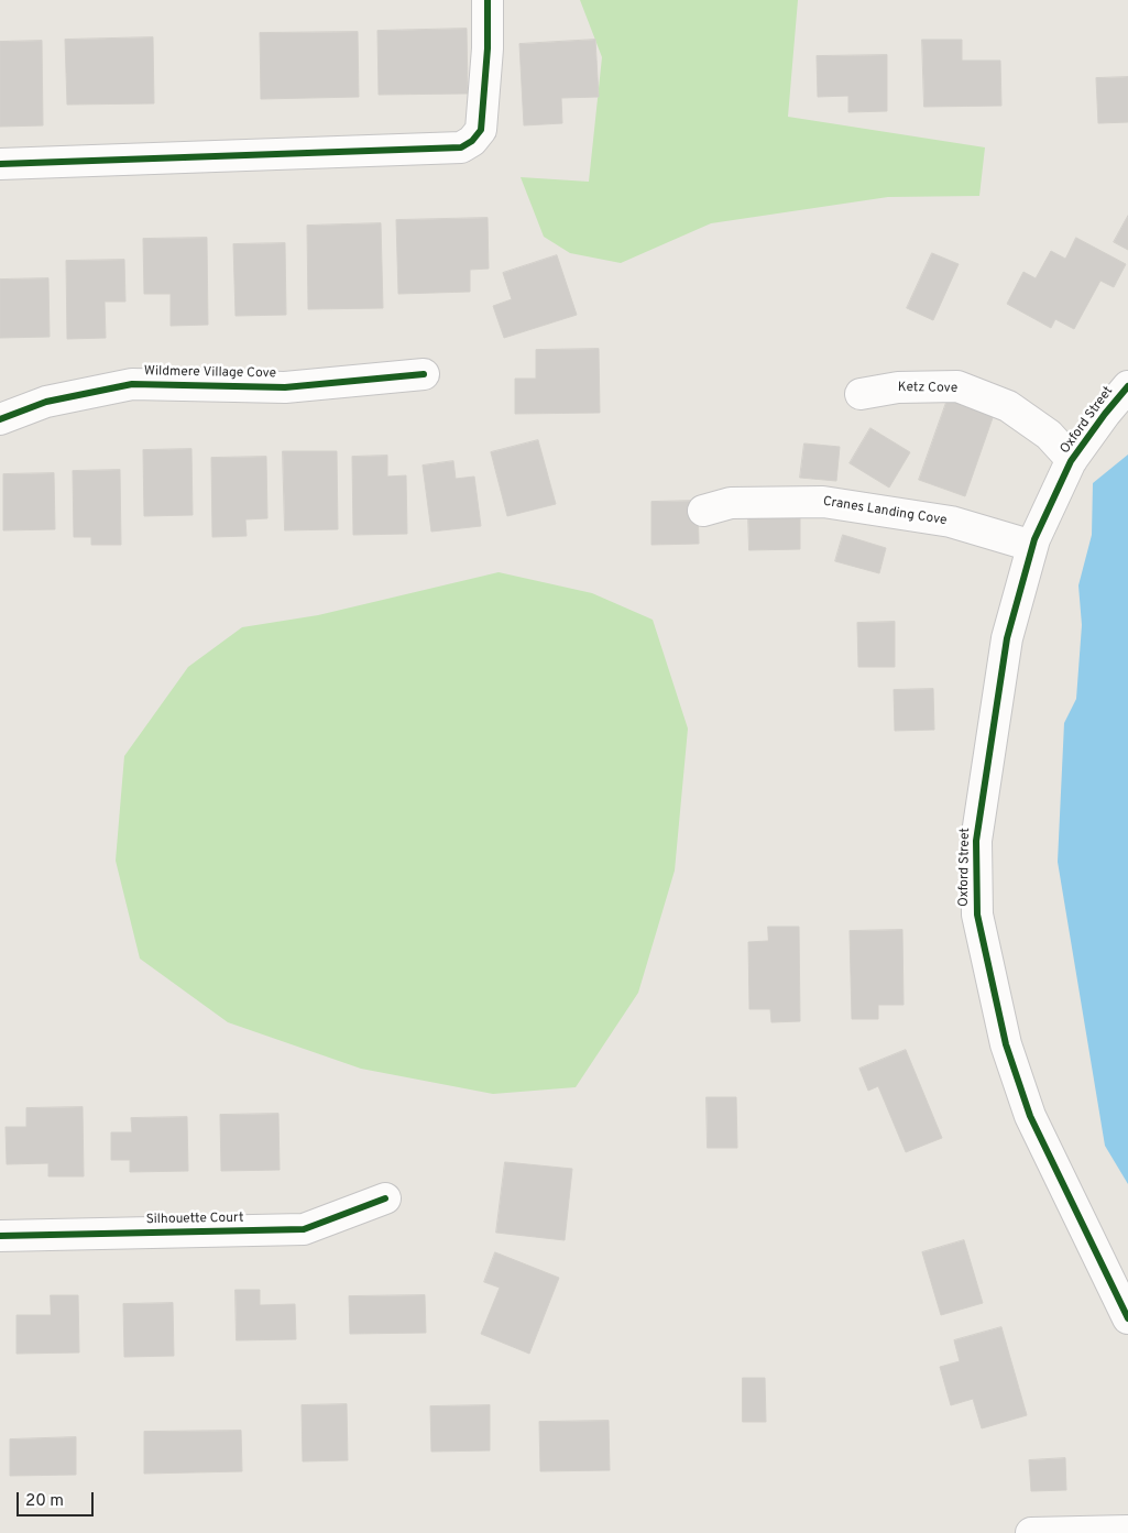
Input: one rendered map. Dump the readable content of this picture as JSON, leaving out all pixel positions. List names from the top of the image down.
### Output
{
  "streets": {
    "street": [
      "Wildmere Village Cove",
      "Ketz Cove",
      "Oxford Street",
      "Cranes Landing Cove",
      "Silhouette Court"
    ]
  },
  "crossings": [
    ["Ketz Cove", "Oxford Street"],
    ["Oxford Street", "Cranes Landing Cove"]
  ],
  "scale_bar": "20 m"
}
